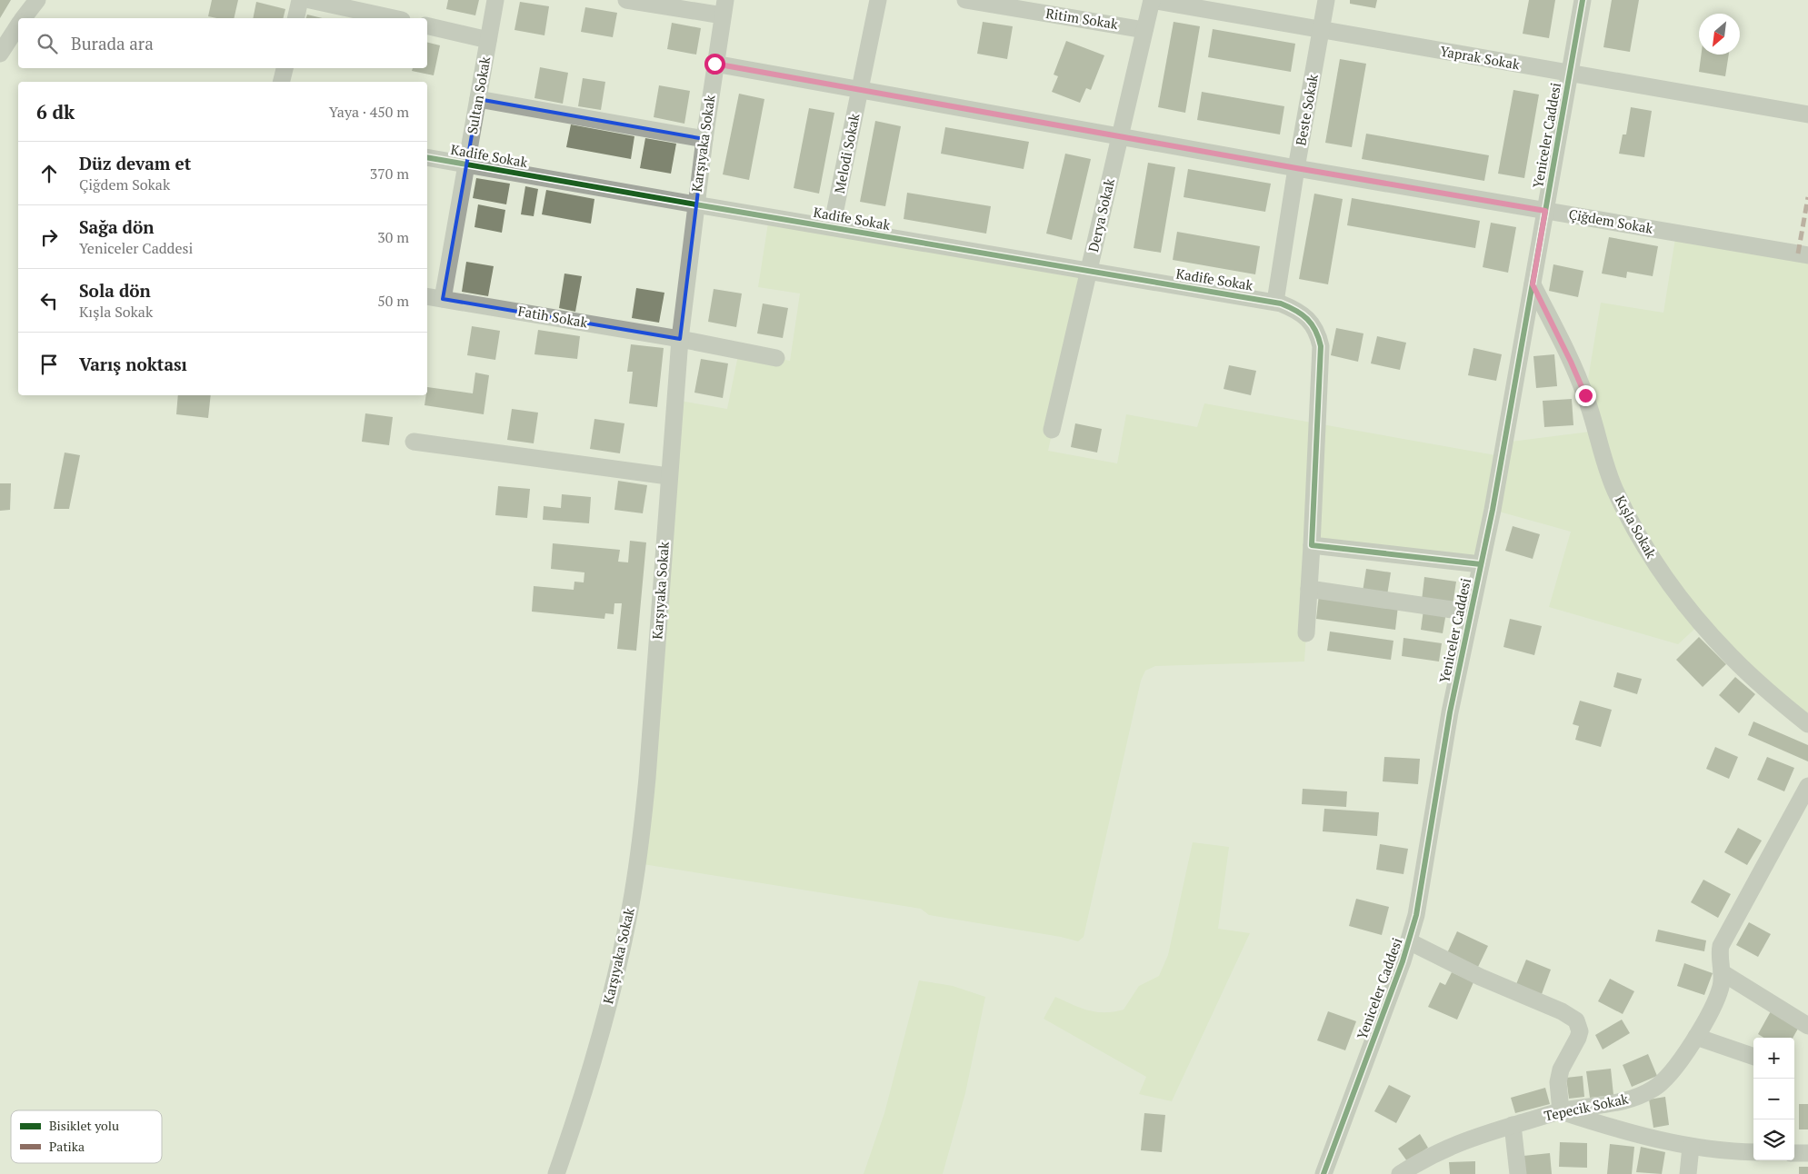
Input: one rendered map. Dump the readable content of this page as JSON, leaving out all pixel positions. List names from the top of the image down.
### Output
{
  "streets": {
    "street": [
      "Ritim Sokak",
      "Yaprak Sokak",
      "Sultan Sokak",
      "Beste Sokak",
      "Yeniceler Caddesi",
      "Karşıyaka Sokak",
      "Melodi Sokak",
      "Kadife Sokak",
      "Derya Sokak",
      "Çiğdem Sokak",
      "Fatih Sokak",
      "Kışla Sokak",
      "Tepecik Sokak"
    ]
  },
  "crossings": [
    ["Ritim Sokak", "Derya Sokak"],
    ["Yaprak Sokak", "Beste Sokak"],
    ["Yaprak Sokak", "Yeniceler Caddesi"],
    ["Yaprak Sokak", "Derya Sokak"],
    ["Sultan Sokak", "Kadife Sokak"],
    ["Sultan Sokak", "Fatih Sokak"],
    ["Beste Sokak", "Kadife Sokak"],
    ["Beste Sokak", "Çiğdem Sokak"],
    ["Yeniceler Caddesi", "Çiğdem Sokak"],
    ["Yeniceler Caddesi", "Kışla Sokak"],
    ["Karşıyaka Sokak", "Kadife Sokak"],
    ["Karşıyaka Sokak", "Çiğdem Sokak"],
    ["Karşıyaka Sokak", "Fatih Sokak"],
    ["Melodi Sokak", "Kadife Sokak"],
    ["Melodi Sokak", "Çiğdem Sokak"],
    ["Kadife Sokak", "Derya Sokak"],
    ["Derya Sokak", "Çiğdem Sokak"]
  ],
  "legend": ["Bisiklet yolu", "Patika"],
  "north": "bottom left",
  "page": {
    "search": "Burada ara",
    "heading": ["6 dk", "Yaya · 450 m"],
    "list": [
      ["Düz devam et", "Çiğdem Sokak", "370 m"],
      ["Sağa dön", "Yeniceler Caddesi", "30 m"],
      ["Sola dön", "Kışla Sokak", "50 m"],
      "Varış noktası"
    ],
    "map_buttons": ["+", "−"]
  }
}
